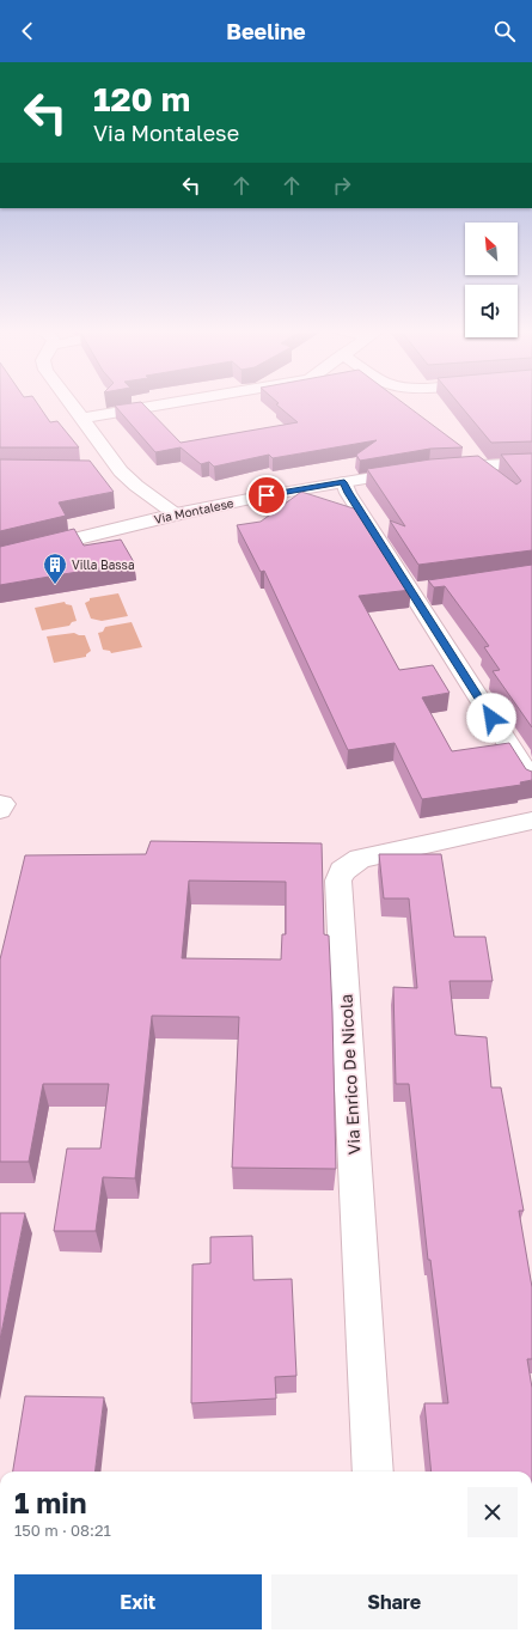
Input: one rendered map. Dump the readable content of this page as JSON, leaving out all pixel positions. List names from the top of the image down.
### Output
{
  "streets": {
    "street": ["Via Montalese", "Via Enrico De Nicola"]
  },
  "places": {
    "building": ["Villa Bassa"]
  },
  "north": "top left",
  "page": {
    "header": "Beeline",
    "turn": ["120 m", "Via Montalese"],
    "heading": ["1 min", "150 m · 08:21"],
    "buttons": ["Exit", "Share"]
  }
}
